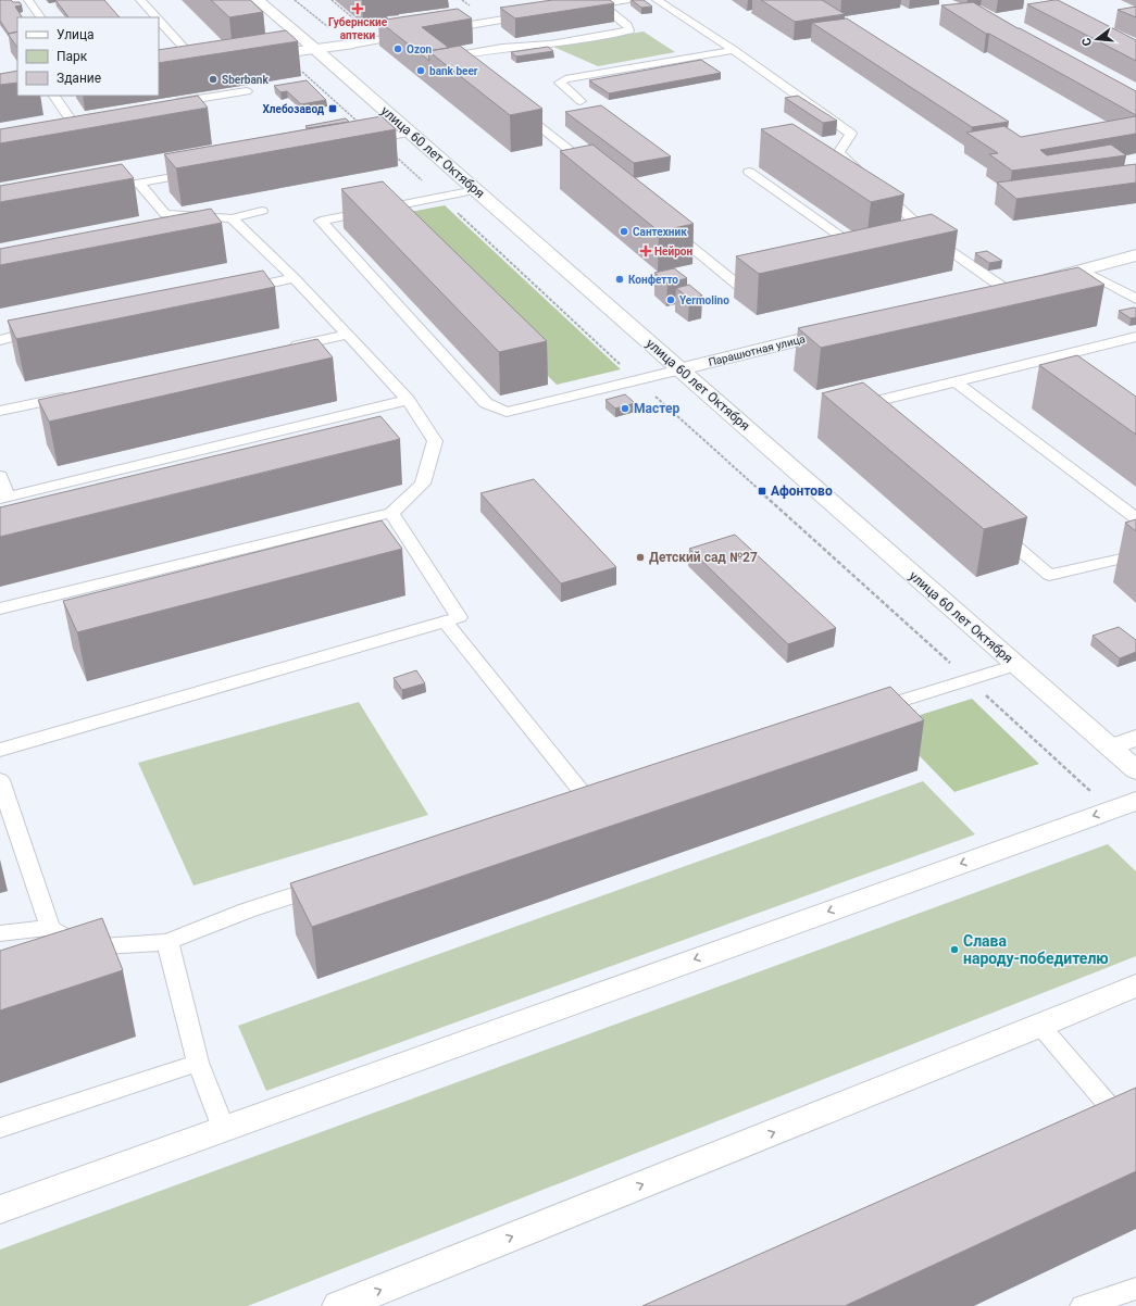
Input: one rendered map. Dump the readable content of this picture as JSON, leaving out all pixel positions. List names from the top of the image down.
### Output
{
  "streets": {
    "main road": ["улица 60 лет Октября", "Парашютная улица"]
  },
  "crossings": [
    ["улица 60 лет Октября", "Парашютная улица"]
  ],
  "places": {
    "health": ["Губернские аптеки", "Нейрон"],
    "other": [
      "Ozon",
      "bank beer",
      "Sberbank",
      "Сантехник",
      "Конфетто",
      "Yermolino",
      "Мастер",
      "Детский сад №27",
      "Слава народу-победителю"
    ],
    "transit": ["Хлебозавод", "Афонтово"]
  },
  "legend": ["Улица", "Парк", "Здание"],
  "north": "left"
}
